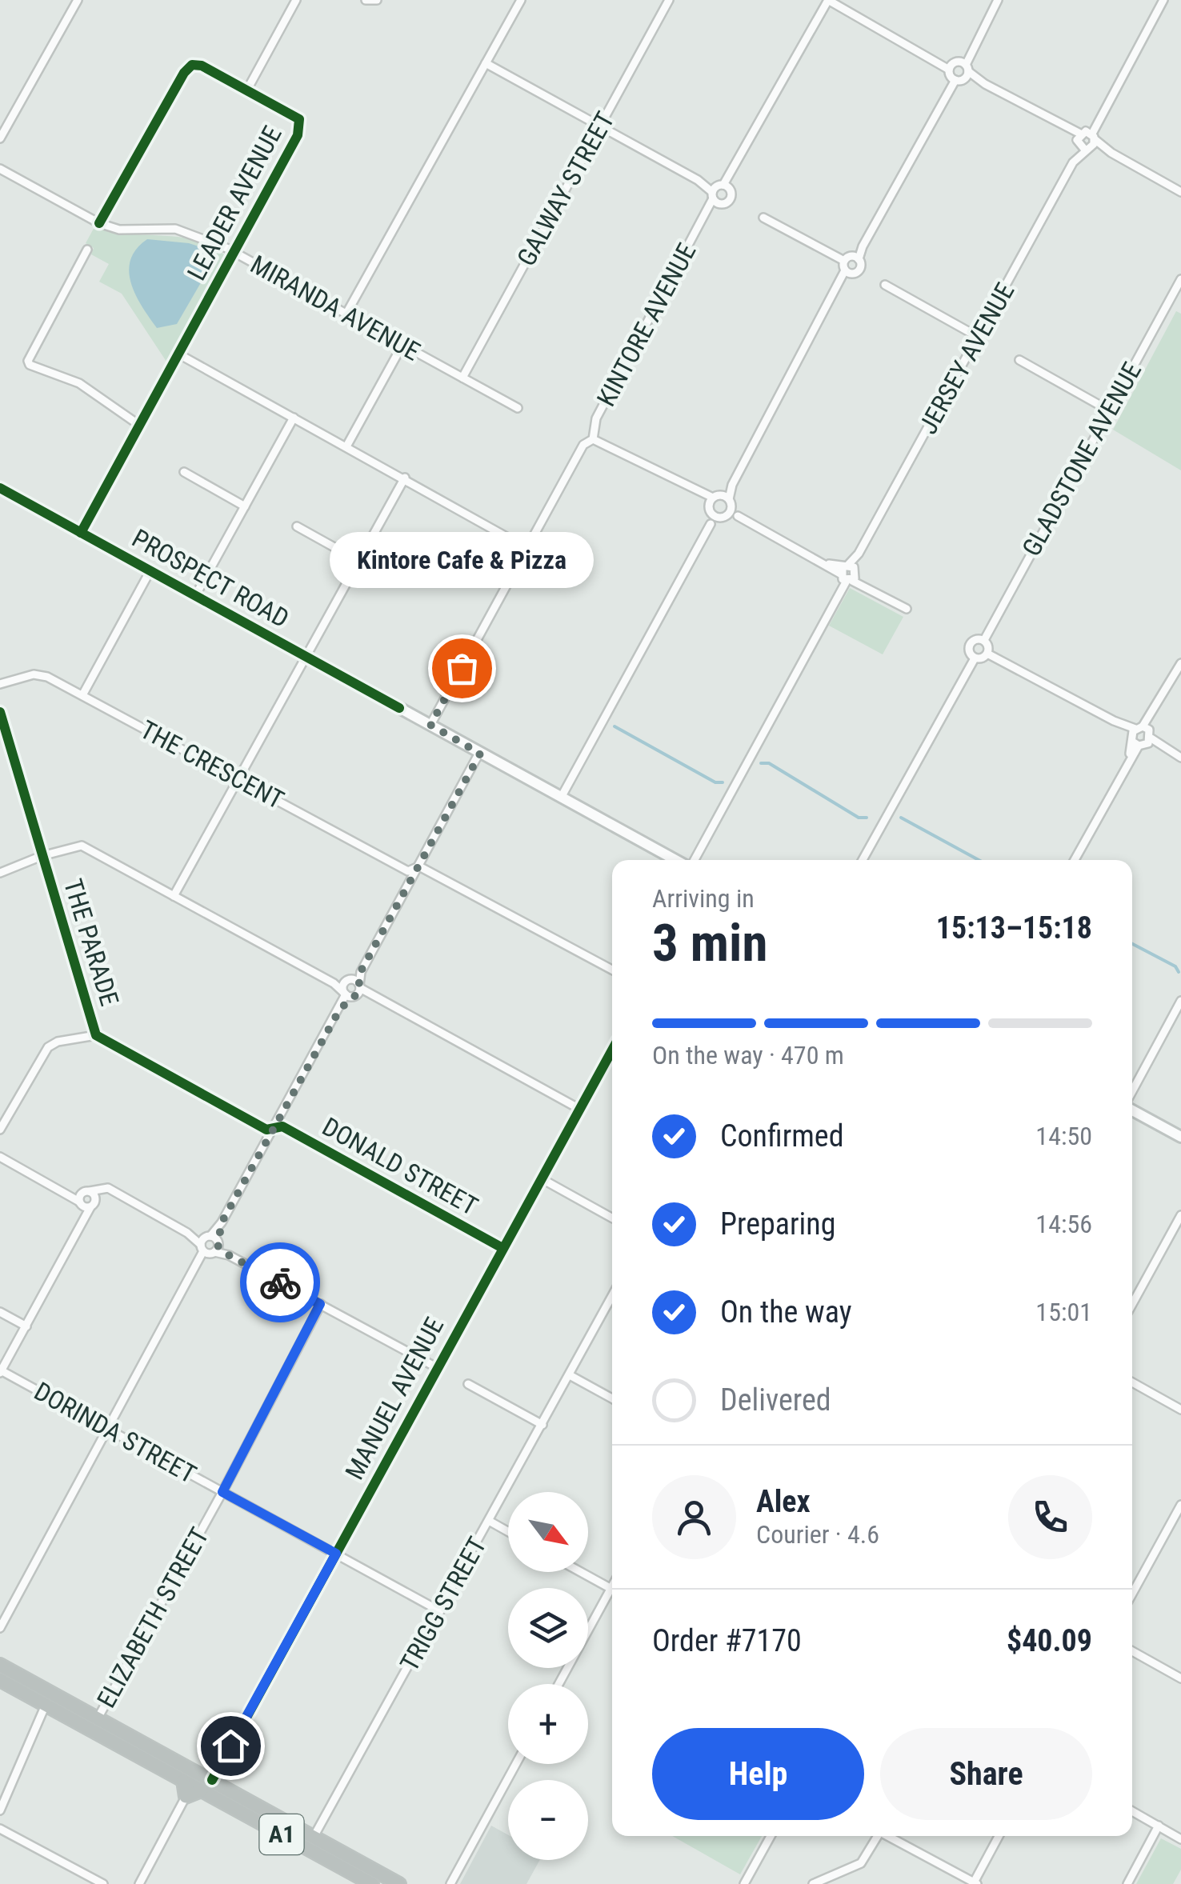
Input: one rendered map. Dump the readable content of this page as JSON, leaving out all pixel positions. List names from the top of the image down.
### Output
{
  "streets": {
    "highway": ["A1"],
    "main road": ["PROSPECT ROAD"],
    "street": [
      "GALWAY STREET",
      "LEADER AVENUE",
      "MIRANDA AVENUE",
      "KINTORE AVENUE",
      "JERSEY AVENUE",
      "GLADSTONE AVENUE",
      "THE CRESCENT",
      "THE PARADE",
      "DONALD STREET",
      "MANUEL AVENUE",
      "DORINDA STREET",
      "TRIGG STREET",
      "ELIZABETH STREET"
    ]
  },
  "crossings": [
    ["GALWAY STREET", "MIRANDA AVENUE"],
    ["LEADER AVENUE", "MIRANDA AVENUE"],
    ["LEADER AVENUE", "PROSPECT ROAD"],
    ["KINTORE AVENUE", "PROSPECT ROAD"],
    ["THE PARADE", "DONALD STREET"],
    ["DONALD STREET", "MANUEL AVENUE"],
    ["MANUEL AVENUE", "DORINDA STREET"],
    ["MANUEL AVENUE", "A1"],
    ["DORINDA STREET", "TRIGG STREET"],
    ["DORINDA STREET", "ELIZABETH STREET"],
    ["TRIGG STREET", "A1"],
    ["ELIZABETH STREET", "A1"]
  ],
  "places": ["Kintore Cafe & Pizza"],
  "north": "bottom right",
  "page": {
    "bubble": "Kintore Cafe & Pizza",
    "heading": ["3 min", "Arriving in", "15:13–15:18"],
    "panel": [
      "Alex",
      "Courier · 4.6",
      "Order #7170",
      "$40.09"
    ],
    "bar": "On the way · 470 m",
    "list": [
      ["Confirmed", "14:50"],
      ["Preparing", "14:56"],
      ["On the way", "15:01"],
      "Delivered"
    ],
    "map_buttons": ["+", "−"],
    "buttons": ["Help", "Share"]
  }
}
